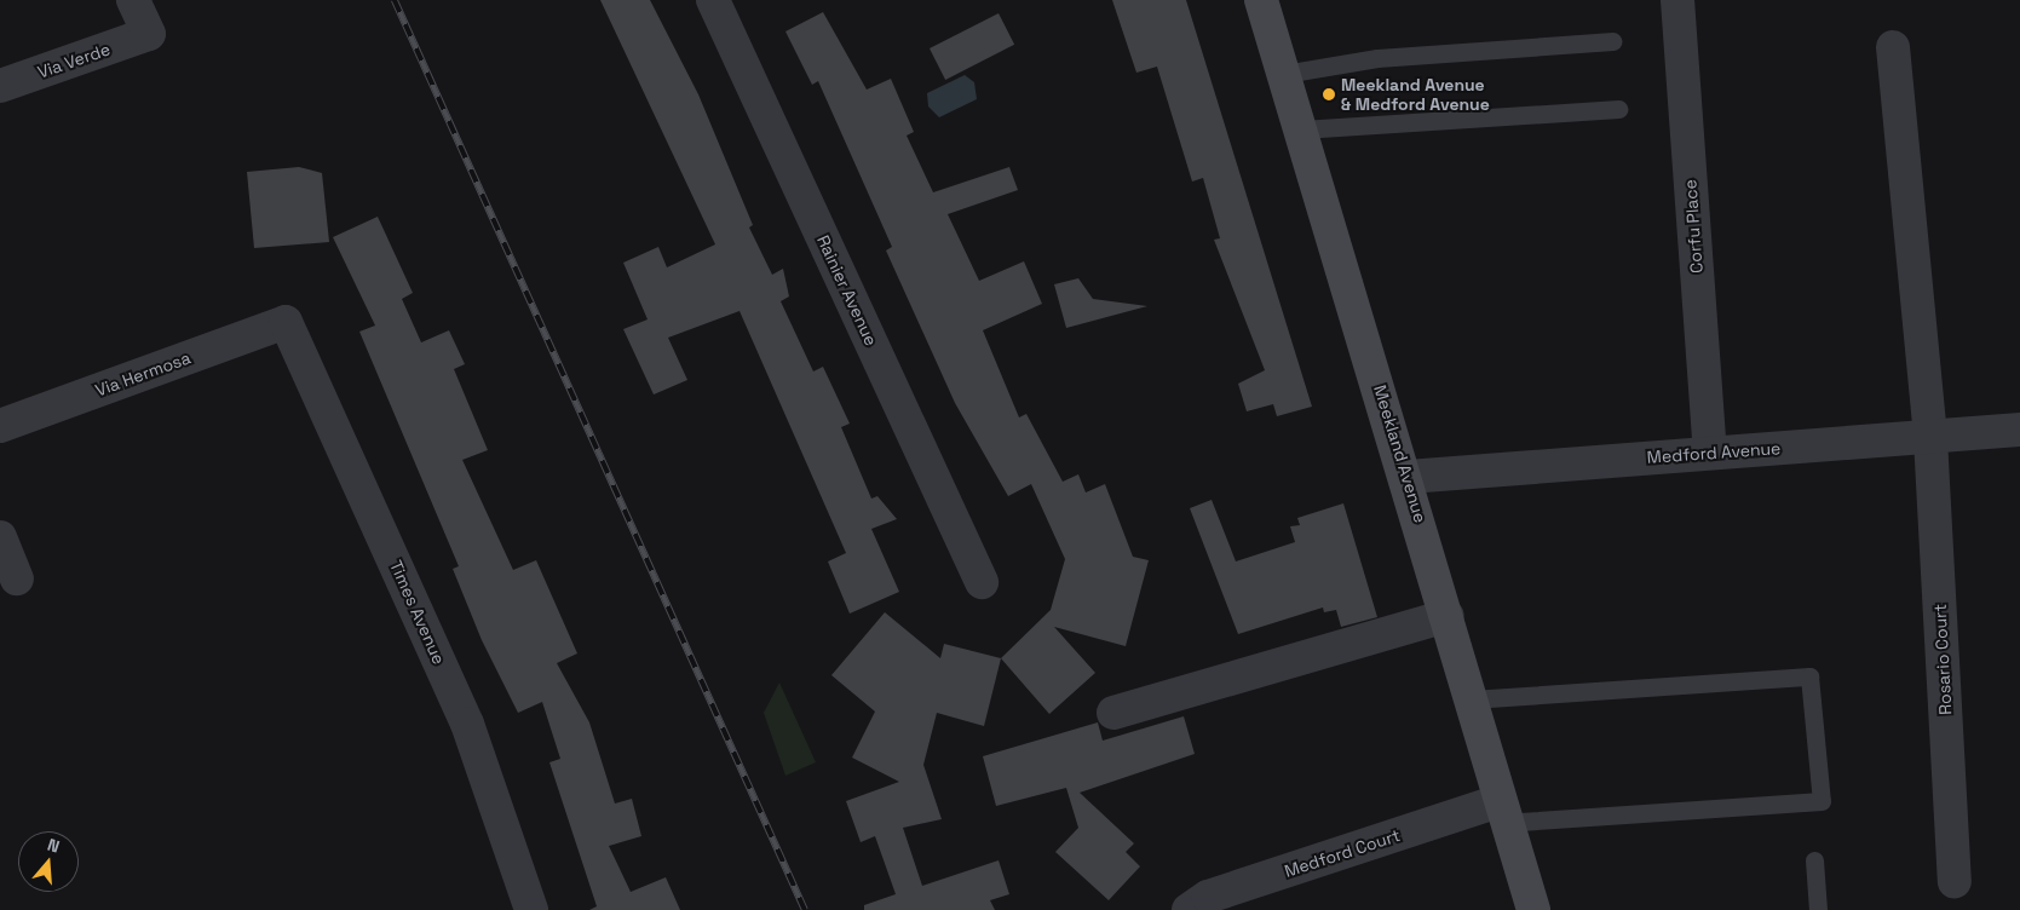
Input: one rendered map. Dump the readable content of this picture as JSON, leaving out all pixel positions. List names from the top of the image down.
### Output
{
  "streets": {
    "main road": ["Meekland Avenue"],
    "street": [
      "Via Verde",
      "Corfu Place",
      "Rainier Avenue",
      "Via Hermosa",
      "Medford Avenue",
      "Times Avenue",
      "Rosario Court",
      "Medford Court"
    ]
  },
  "crossings": [
    ["Corfu Place", "Medford Avenue"],
    ["Via Hermosa", "Times Avenue"],
    ["Medford Avenue", "Meekland Avenue"],
    ["Medford Avenue", "Rosario Court"],
    ["Meekland Avenue", "Medford Court"]
  ],
  "places": ["Meekland Avenue & Medford Avenue"],
  "north": "top"
}
